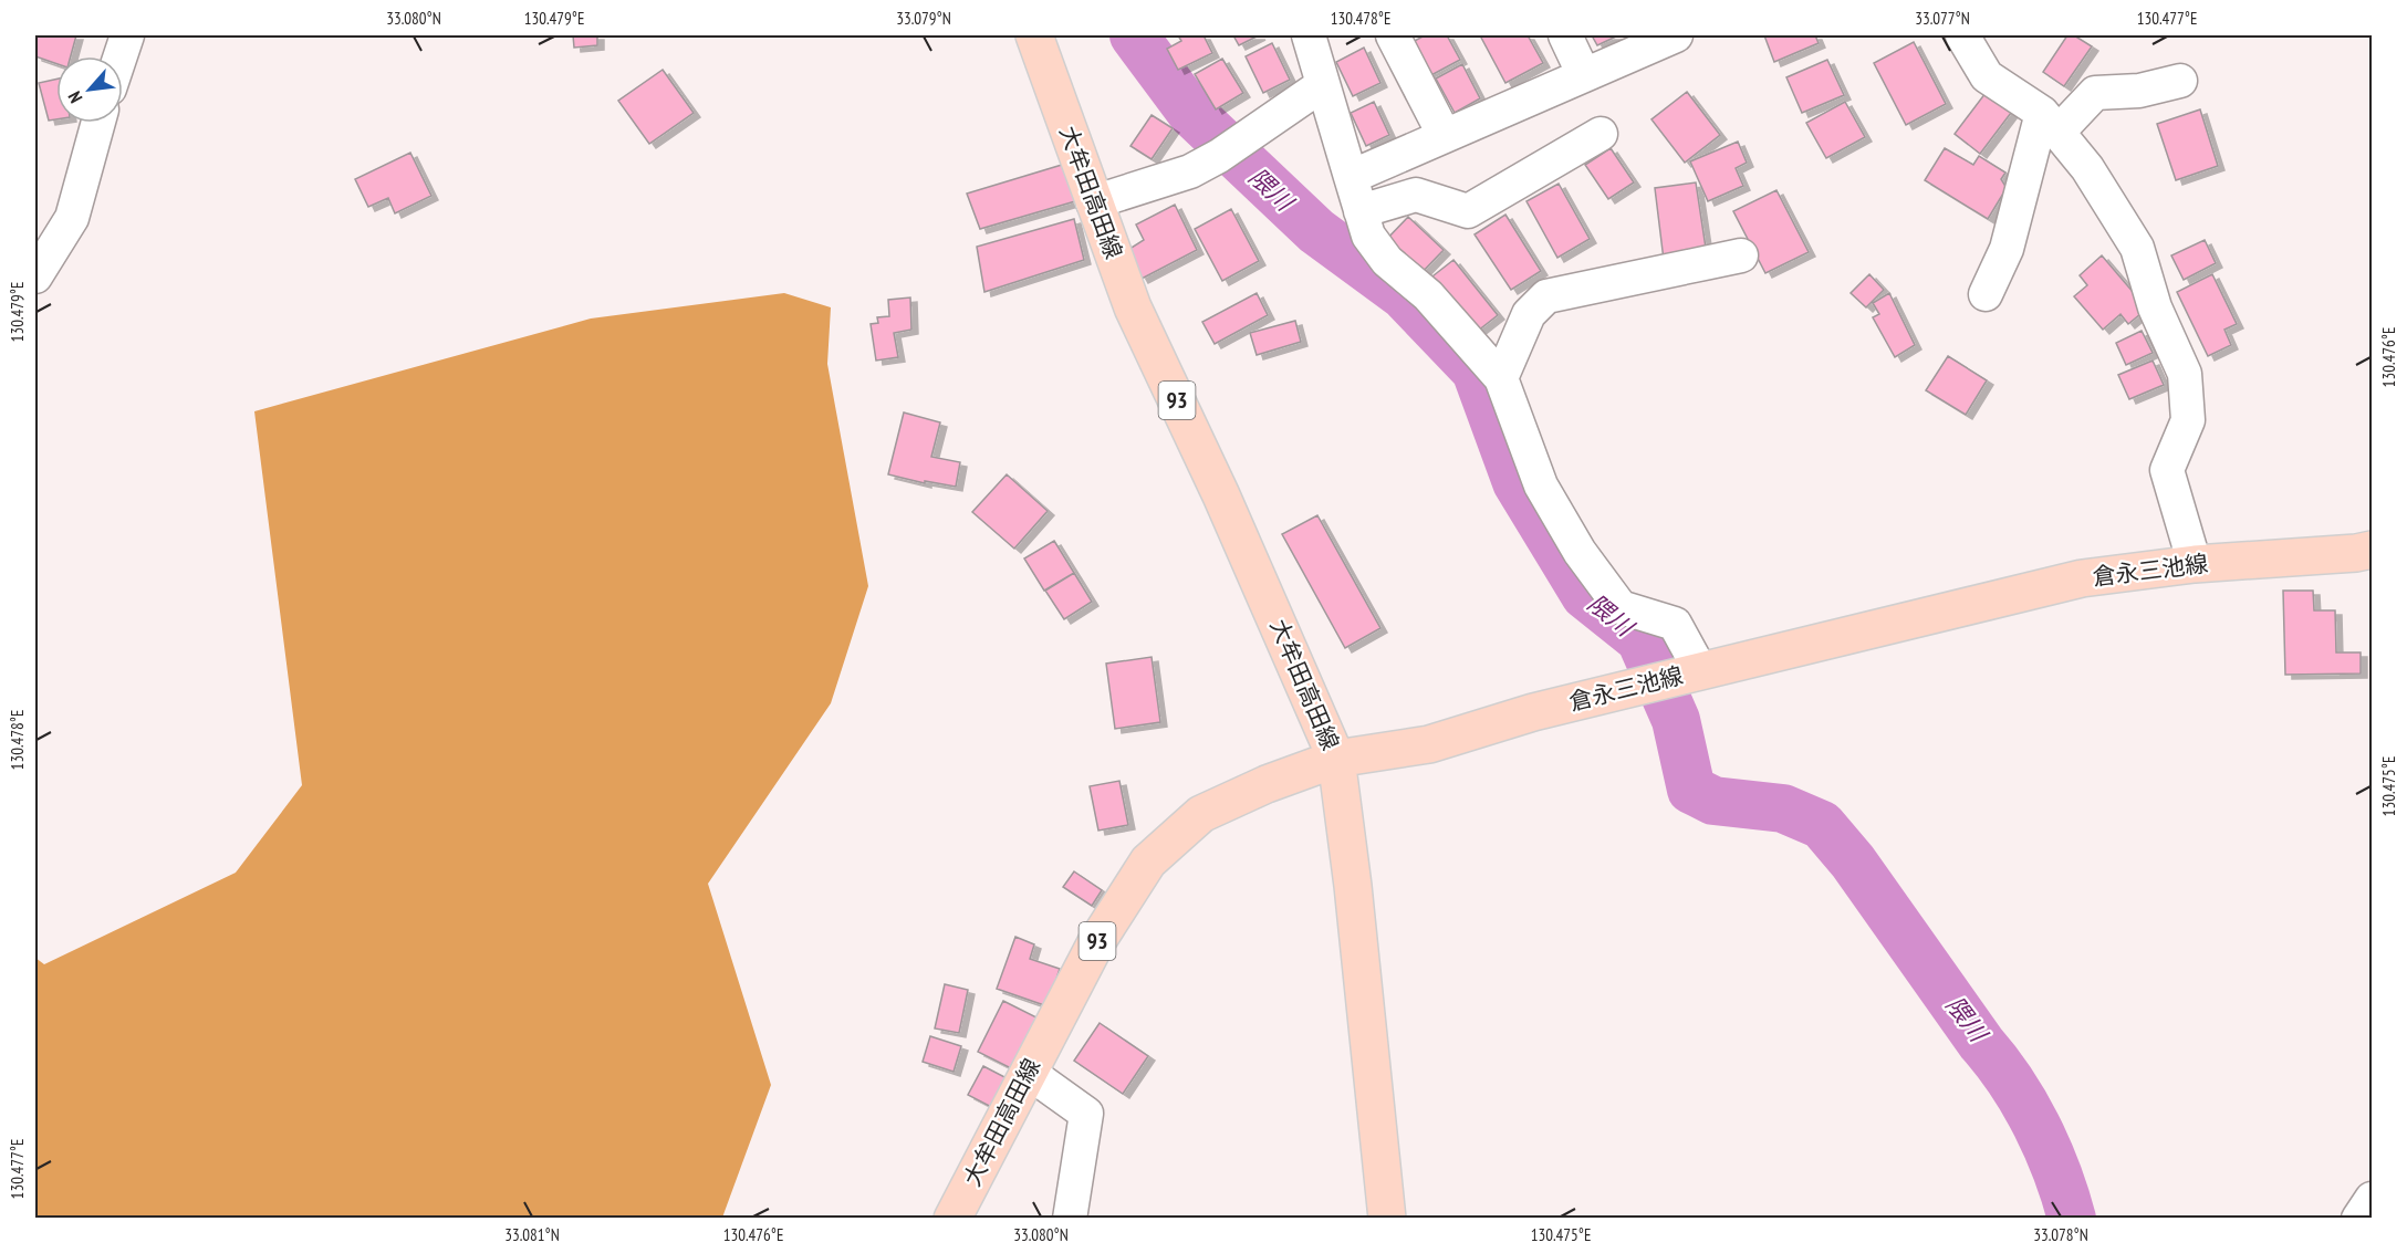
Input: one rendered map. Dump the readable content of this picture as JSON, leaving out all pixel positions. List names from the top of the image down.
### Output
{
  "streets": {
    "main road": ["大牟田高田線", "93", "倉永三池線"]
  },
  "crossings": [
    ["大牟田高田線", "倉永三池線"]
  ],
  "water": ["隈川"],
  "north": "bottom left",
  "coordinates": [
    "33.080°N",
    "130.479°E",
    "33.079°N",
    "130.478°E",
    "33.077°N",
    "130.477°E",
    "130.476°E",
    "130.475°E",
    "33.081°N",
    "33.078°N"
  ]
}
